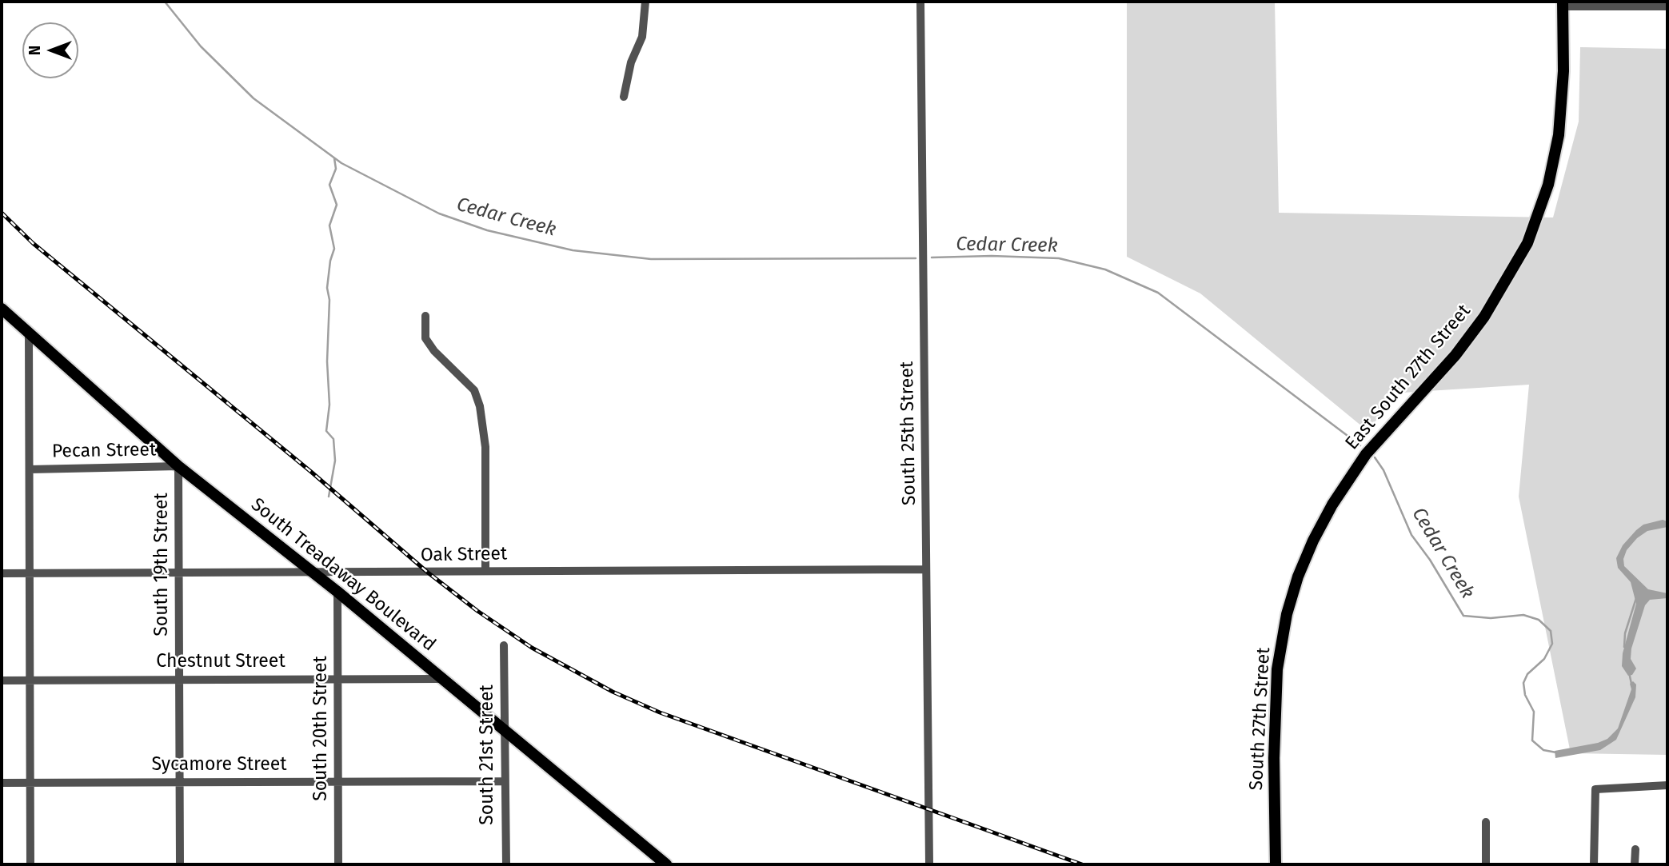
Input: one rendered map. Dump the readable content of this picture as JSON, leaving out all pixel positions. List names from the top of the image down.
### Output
{
  "streets": {
    "main road": ["East South 27th Street", "South Treadaway Boulevard", "South 27th Street"],
    "street": [
      "South 25th Street",
      "Pecan Street",
      "Oak Street",
      "South 19th Street",
      "Chestnut Street",
      "South 20th Street",
      "South 21st Street",
      "Sycamore Street"
    ]
  },
  "crossings": [
    ["East South 27th Street", "South 27th Street"],
    ["South 25th Street", "Oak Street"],
    ["Pecan Street", "South 19th Street"],
    ["Pecan Street", "South Treadaway Boulevard"],
    ["Oak Street", "South 19th Street"],
    ["Oak Street", "South Treadaway Boulevard"],
    ["South 19th Street", "South Treadaway Boulevard"],
    ["South 19th Street", "Chestnut Street"],
    ["South 19th Street", "Sycamore Street"],
    ["South Treadaway Boulevard", "Chestnut Street"],
    ["South Treadaway Boulevard", "South 20th Street"],
    ["South Treadaway Boulevard", "South 21st Street"],
    ["Chestnut Street", "South 20th Street"],
    ["South 20th Street", "Sycamore Street"],
    ["South 21st Street", "Sycamore Street"]
  ],
  "water": ["Cedar Creek"],
  "north": "left"
}
